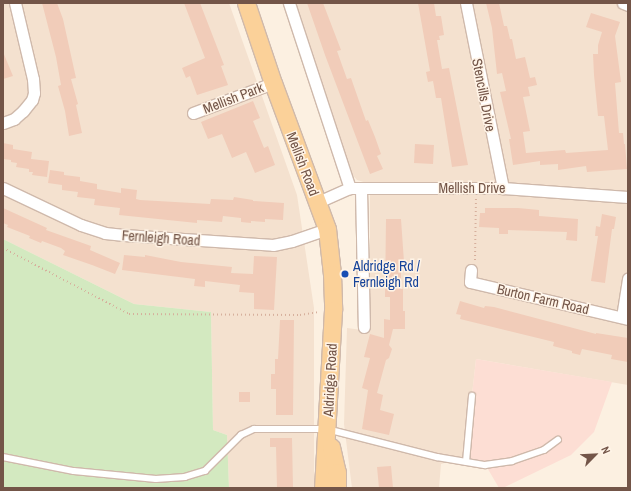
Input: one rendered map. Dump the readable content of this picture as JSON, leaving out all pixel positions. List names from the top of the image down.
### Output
{
  "streets": {
    "main road": ["Mellish Road", "Aldridge Road"],
    "street": [
      "Stencills Drive",
      "Mellish Park",
      "Mellish Drive",
      "Fernleigh Road",
      "Burton Farm Road"
    ]
  },
  "crossings": [
    ["Stencills Drive", "Mellish Drive"],
    ["Mellish Park", "Mellish Road"],
    ["Mellish Road", "Mellish Drive"],
    ["Mellish Road", "Fernleigh Road"],
    ["Mellish Road", "Aldridge Road"]
  ],
  "places": ["Aldridge Rd / Fernleigh Rd"],
  "north": "top right"
}
